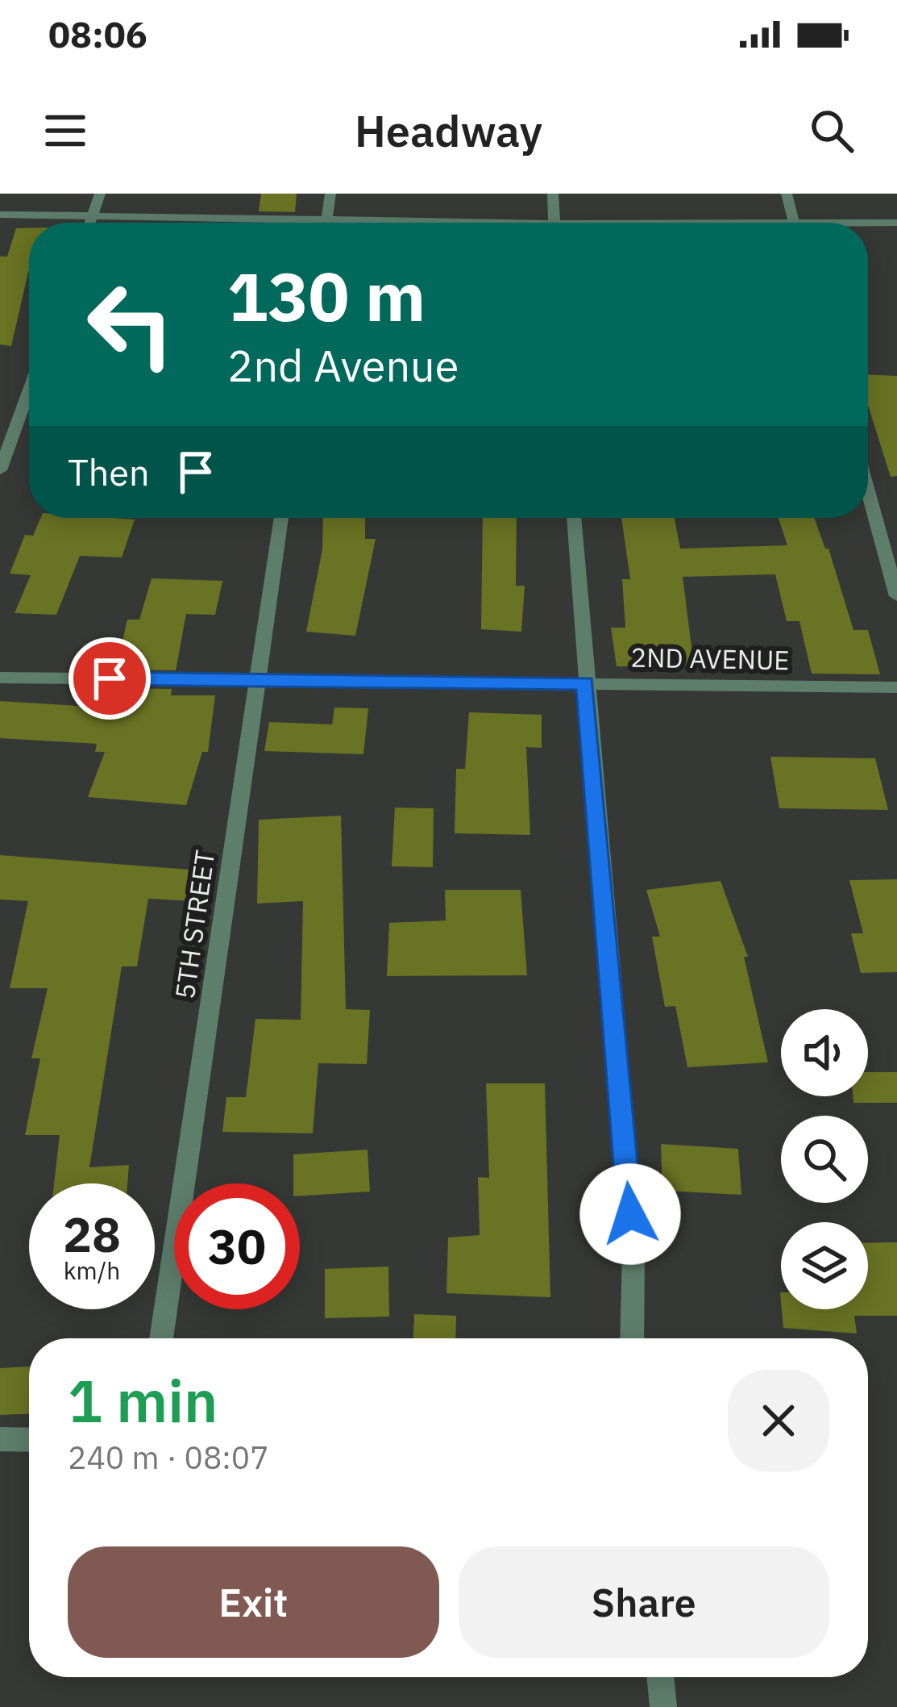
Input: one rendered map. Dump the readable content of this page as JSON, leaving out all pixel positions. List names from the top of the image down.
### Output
{
  "streets": {
    "street": ["2ND AVENUE", "5TH STREET"]
  },
  "crossings": [
    ["2ND AVENUE", "5TH STREET"]
  ],
  "page": {
    "status": "08:06",
    "header": "Headway",
    "turn": ["130 m", "2nd Avenue"],
    "then": "Then",
    "speed": "28 km/h",
    "limit": "30",
    "heading": ["1 min", "240 m · 08:07"],
    "buttons": ["Exit", "Share"]
  }
}
